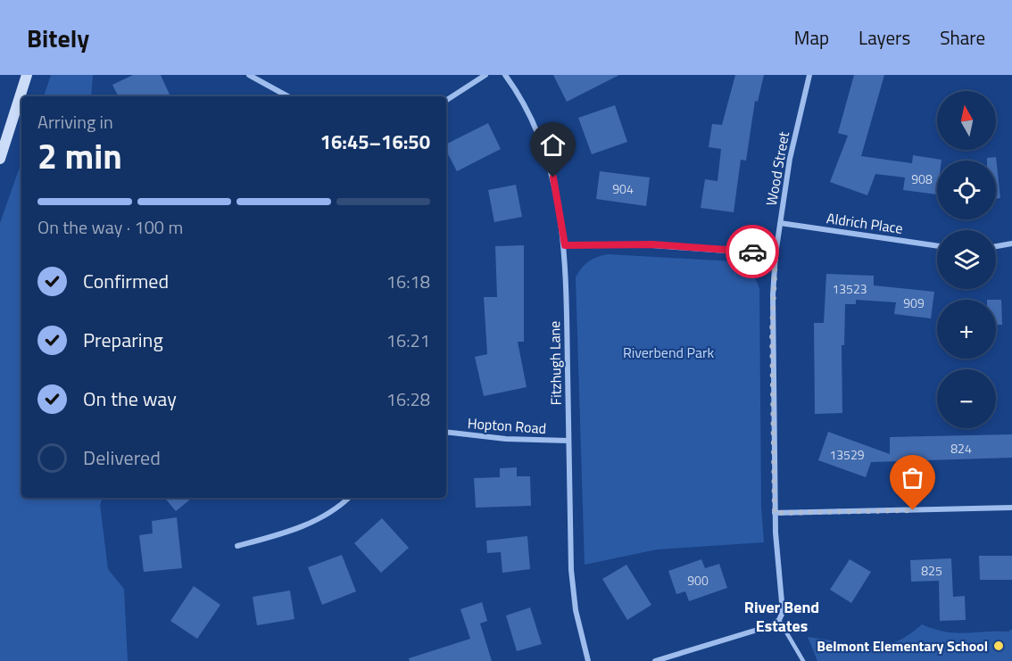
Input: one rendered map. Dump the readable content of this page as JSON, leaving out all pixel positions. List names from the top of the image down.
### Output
{
  "streets": {
    "street": [
      "Wood Street",
      "Aldrich Place",
      "Fitzhugh Lane",
      "Hopton Road"
    ]
  },
  "crossings": [
    ["Wood Street", "Aldrich Place"],
    ["Fitzhugh Lane", "Hopton Road"]
  ],
  "districts": ["River Bend Estates"],
  "parks": ["Riverbend Park"],
  "places": ["Belmont Elementary School"],
  "house_numbers": [
    "908",
    "904",
    "13523",
    "909",
    "824",
    "13529",
    "825",
    "900"
  ],
  "north": "top",
  "page": {
    "header": "Bitely",
    "nav": ["Map", "Layers", "Share"],
    "map_buttons": ["+", "−"],
    "heading": ["2 min", "Arriving in", "16:45–16:50"],
    "bar": "On the way · 100 m",
    "list": [
      ["Confirmed", "16:18"],
      ["Preparing", "16:21"],
      ["On the way", "16:28"],
      "Delivered"
    ]
  }
}
